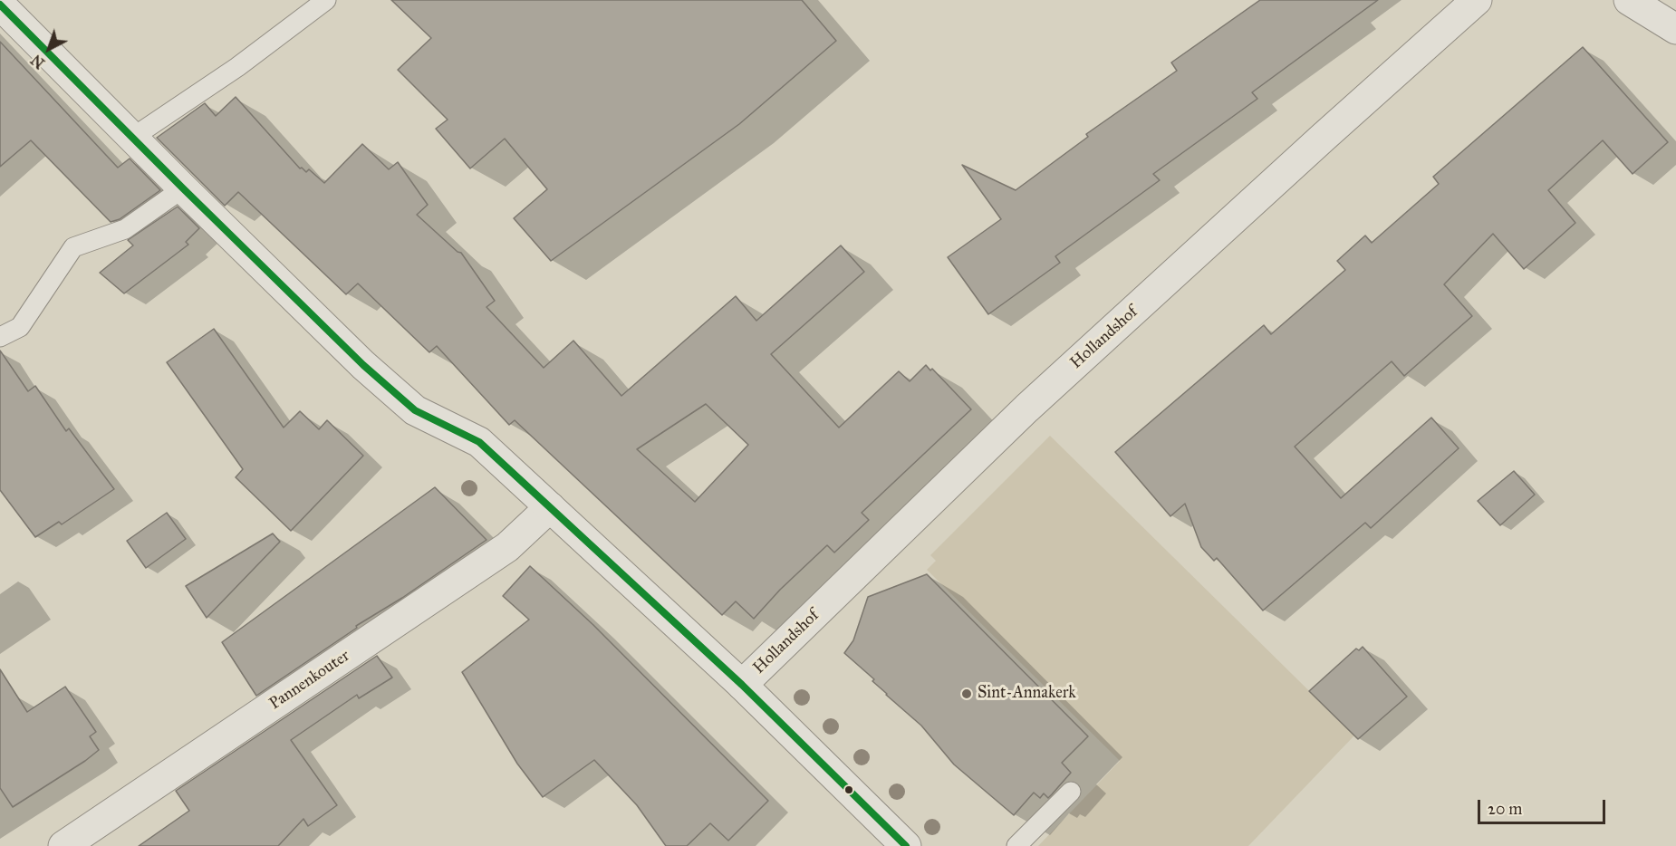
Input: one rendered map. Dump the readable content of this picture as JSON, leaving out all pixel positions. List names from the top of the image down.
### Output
{
  "streets": {
    "street": ["Hollandshof", "Pannenkouter"]
  },
  "places": ["Sint-Annakerk"],
  "scale_bar": "20 m",
  "north": "bottom left"
}
